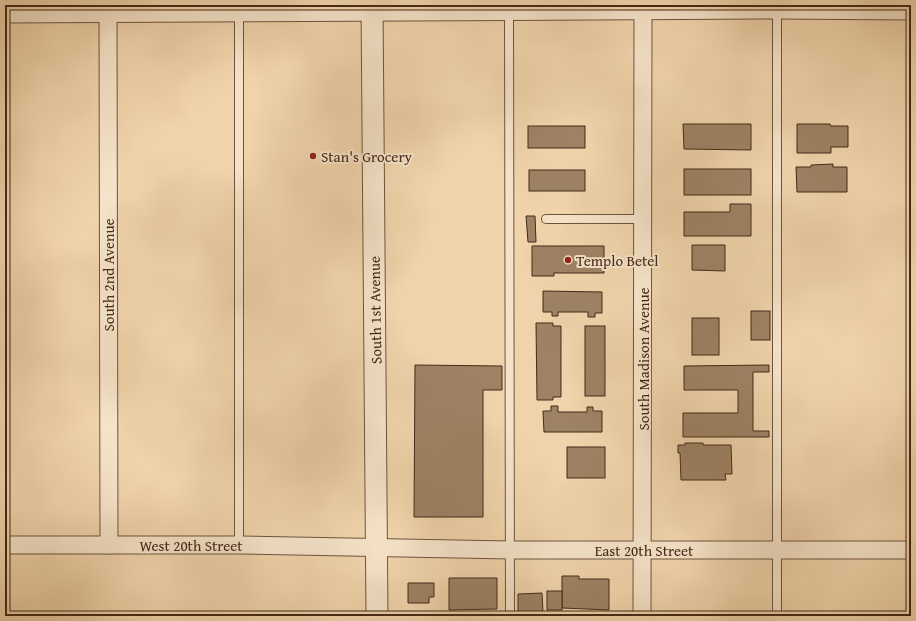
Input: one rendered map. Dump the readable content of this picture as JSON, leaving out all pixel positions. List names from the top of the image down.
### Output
{
  "streets": {
    "street": [
      "South 2nd Avenue",
      "South 1st Avenue",
      "South Madison Avenue",
      "West 20th Street",
      "East 20th Street"
    ]
  },
  "crossings": [
    ["South 2nd Avenue", "West 20th Street"],
    ["South 1st Avenue", "West 20th Street"],
    ["South 1st Avenue", "East 20th Street"],
    ["South Madison Avenue", "East 20th Street"],
    ["West 20th Street", "East 20th Street"]
  ],
  "places": ["Stan's Grocery", "Templo Betel"]
}
